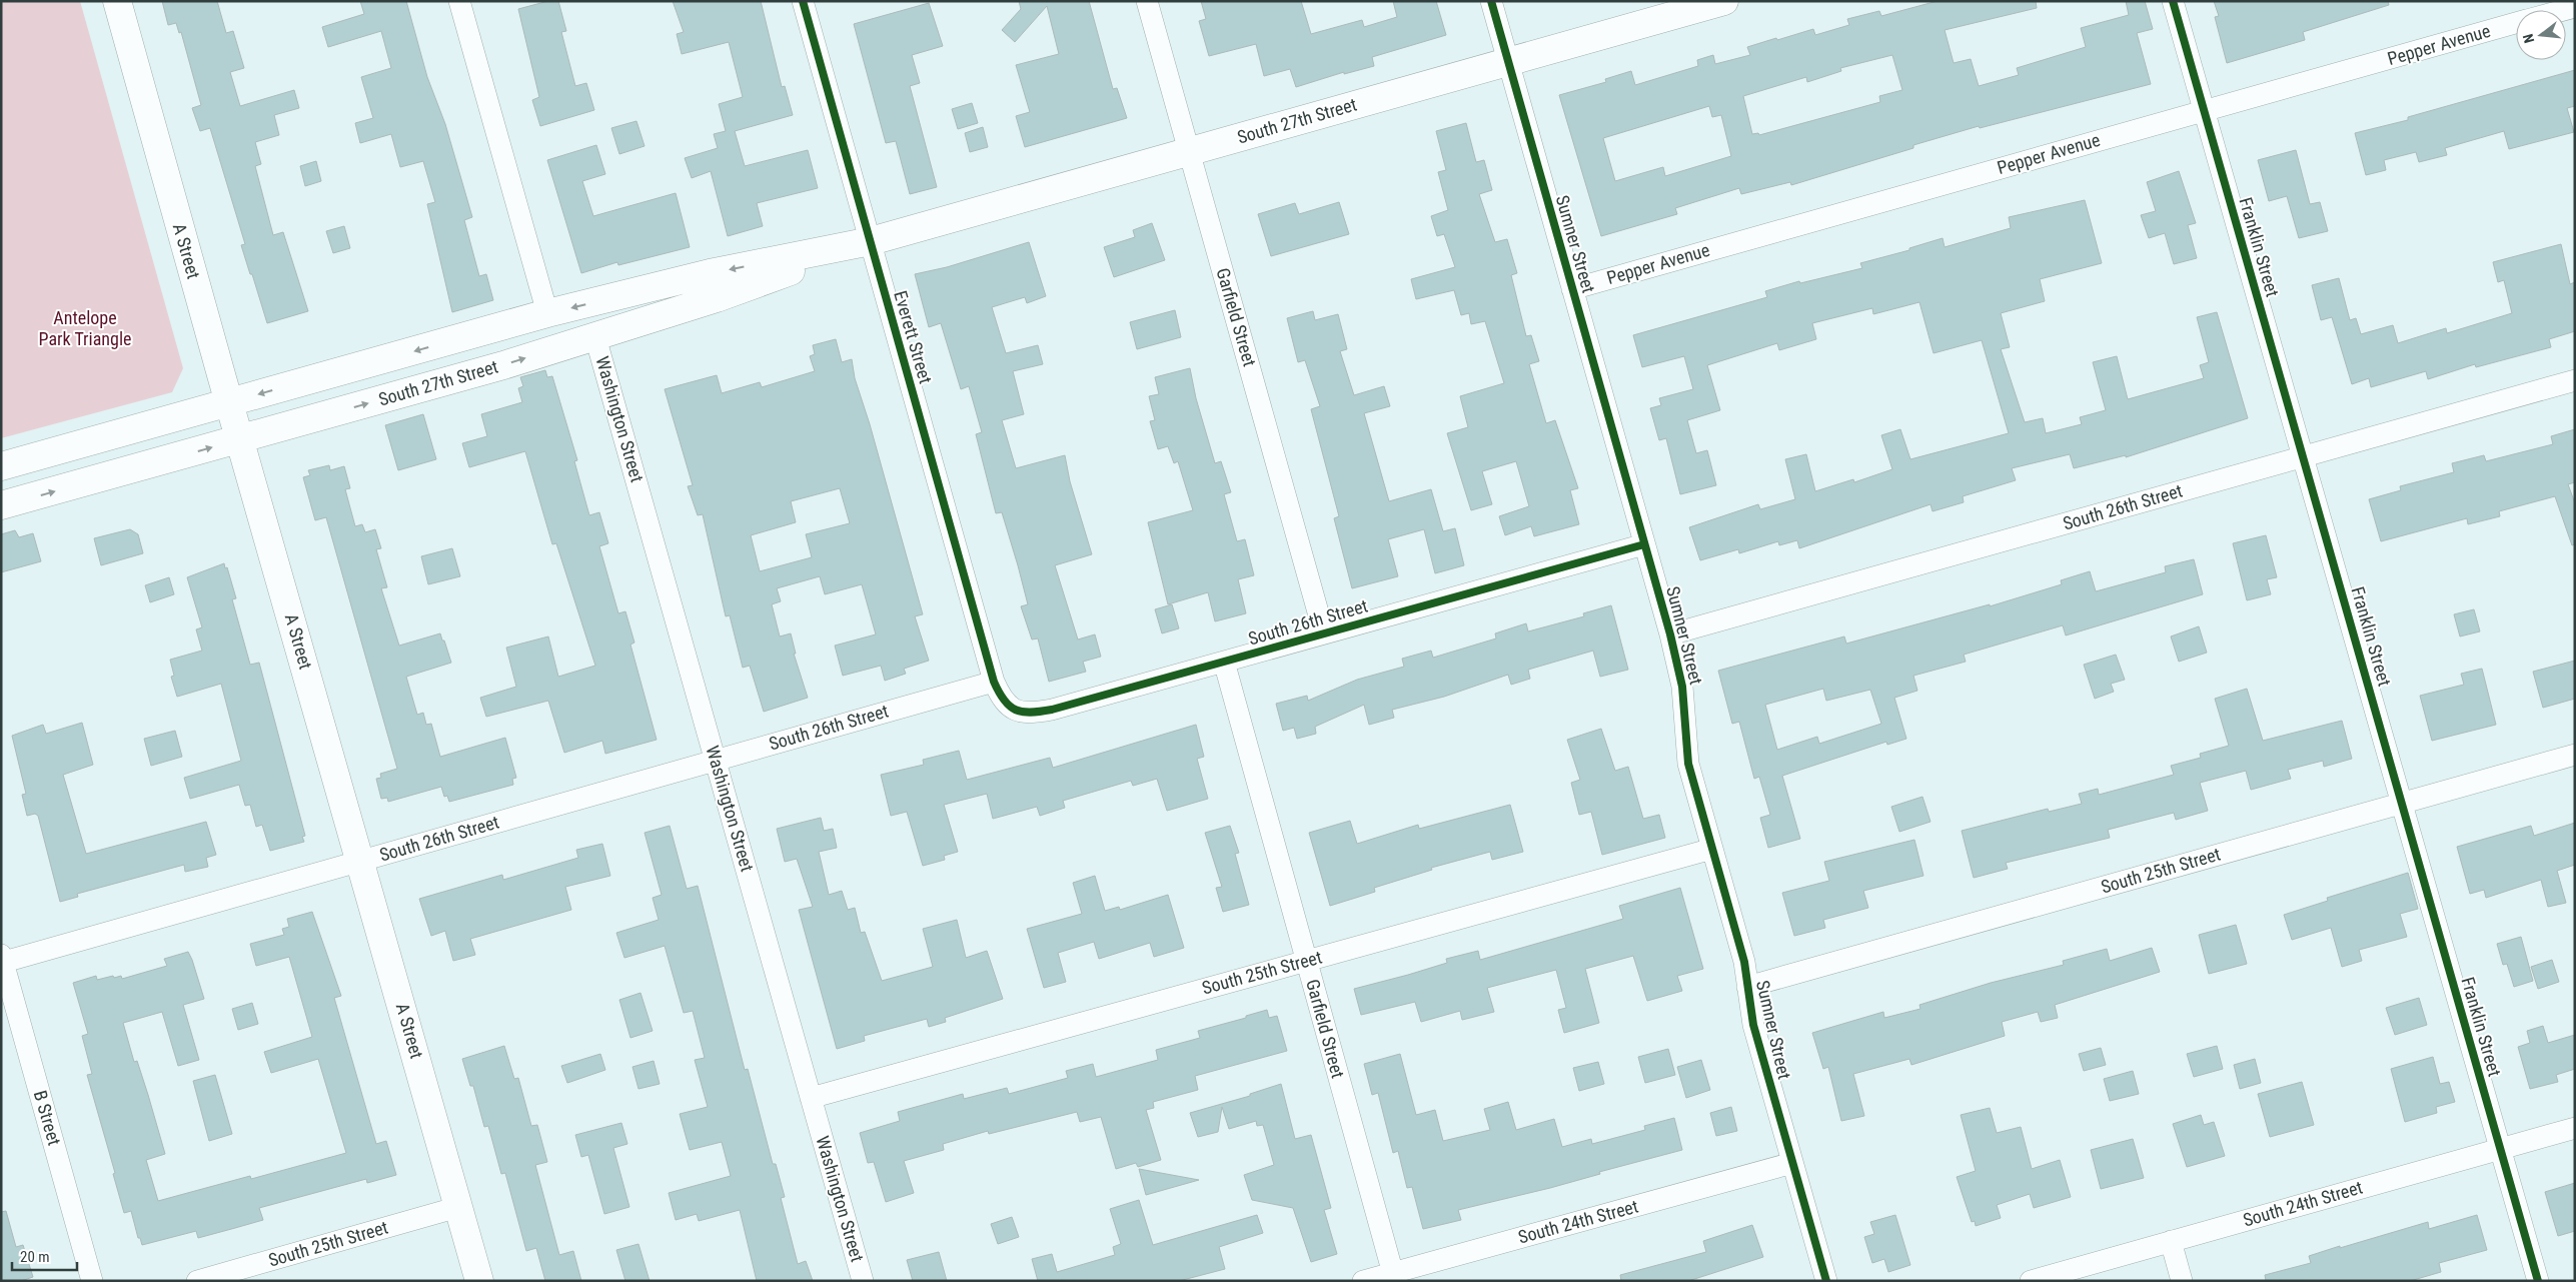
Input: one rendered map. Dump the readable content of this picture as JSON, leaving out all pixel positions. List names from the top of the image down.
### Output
{
  "streets": {
    "main road": ["South 27th Street", "A Street"],
    "street": [
      "Pepper Avenue",
      "Sumner Street",
      "Franklin Street",
      "Garfield Street",
      "Everett Street",
      "Washington Street",
      "South 26th Street",
      "South 25th Street",
      "B Street",
      "South 24th Street"
    ]
  },
  "crossings": [
    ["Pepper Avenue", "Sumner Street"],
    ["Pepper Avenue", "Franklin Street"],
    ["South 27th Street", "Sumner Street"],
    ["South 27th Street", "A Street"],
    ["South 27th Street", "Garfield Street"],
    ["South 27th Street", "Everett Street"],
    ["South 27th Street", "Washington Street"],
    ["Sumner Street", "South 26th Street"],
    ["Sumner Street", "South 25th Street"],
    ["Sumner Street", "South 24th Street"],
    ["Franklin Street", "South 26th Street"],
    ["Franklin Street", "South 25th Street"],
    ["Franklin Street", "South 24th Street"],
    ["A Street", "South 26th Street"],
    ["A Street", "South 25th Street"],
    ["Garfield Street", "South 26th Street"],
    ["Garfield Street", "South 25th Street"],
    ["Garfield Street", "South 24th Street"],
    ["Everett Street", "South 26th Street"],
    ["Washington Street", "South 26th Street"],
    ["Washington Street", "South 25th Street"],
    ["South 26th Street", "B Street"]
  ],
  "parks": ["Antelope Park Triangle"],
  "scale_bar": "20 m",
  "north": "left"
}
